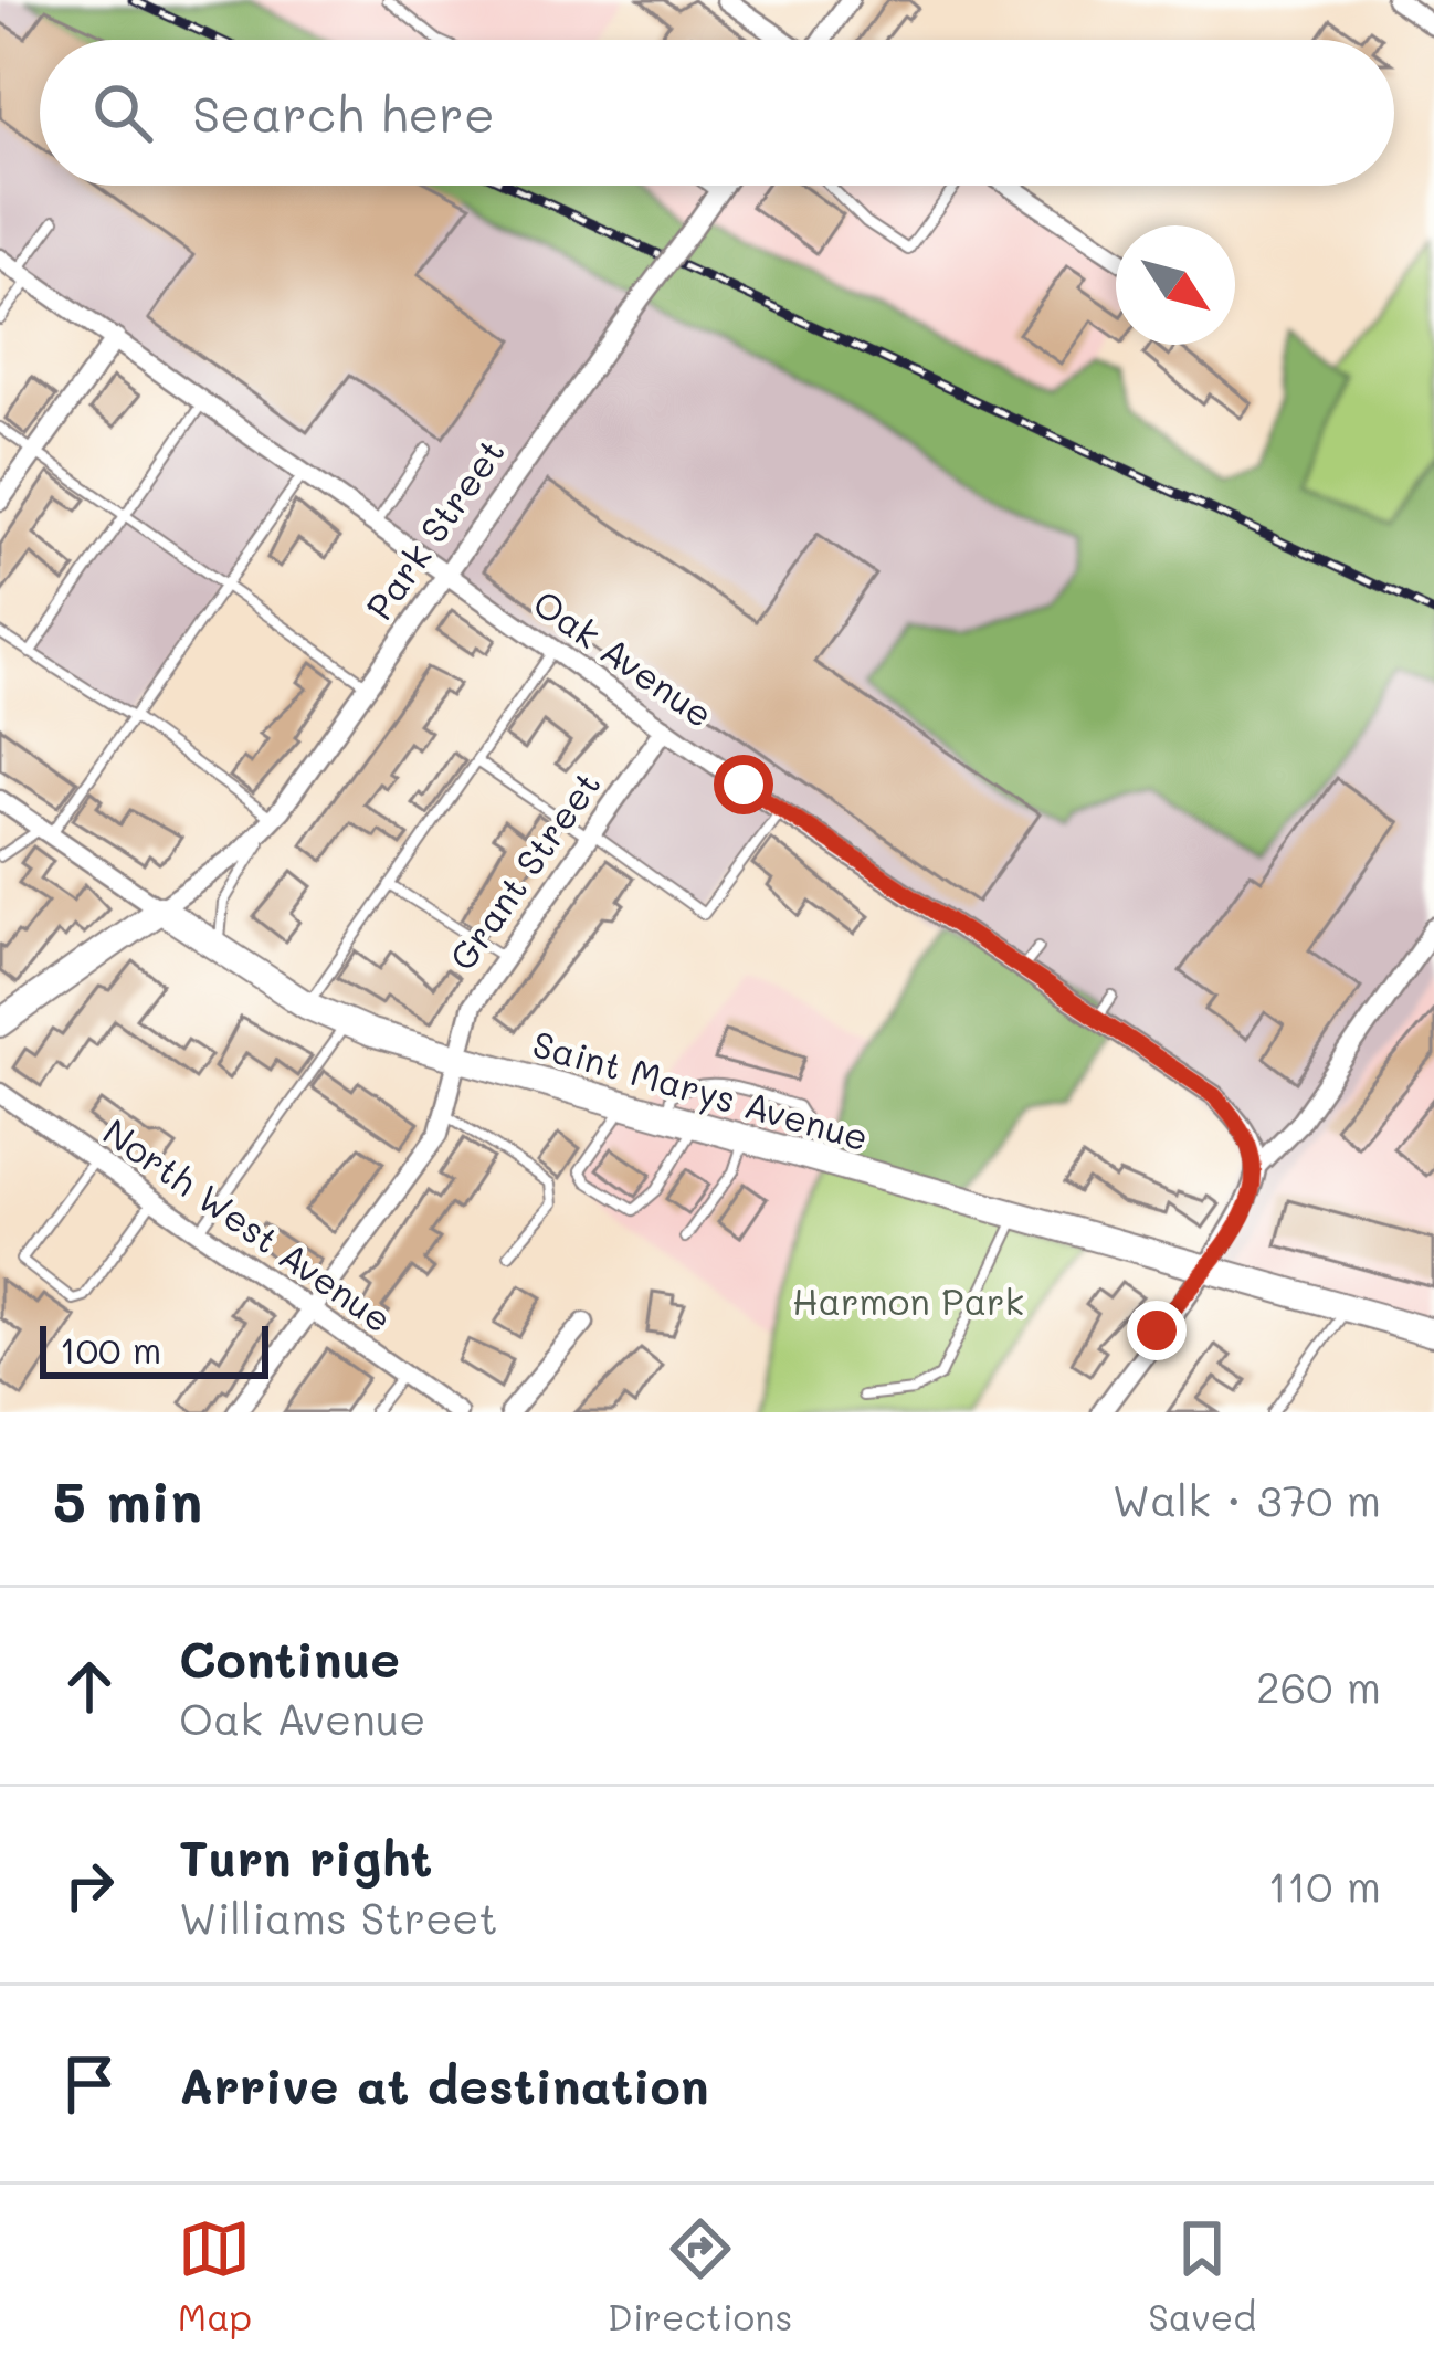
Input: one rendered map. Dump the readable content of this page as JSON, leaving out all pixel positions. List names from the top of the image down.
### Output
{
  "streets": {
    "main road": ["Saint Marys Avenue"],
    "street": [
      "Park Street",
      "Oak Avenue",
      "Grant Street",
      "North West Avenue"
    ]
  },
  "crossings": [
    ["Park Street", "Oak Avenue"],
    ["Park Street", "Saint Marys Avenue"],
    ["Oak Avenue", "Grant Street"],
    ["Grant Street", "Saint Marys Avenue"]
  ],
  "parks": ["Harmon Park"],
  "scale_bar": "100 m",
  "north": "bottom right",
  "page": {
    "search": "Search here",
    "scale": "100 m",
    "heading": ["5 min", "Walk · 370 m"],
    "list": [
      ["Continue", "Oak Avenue", "260 m"],
      ["Turn right", "Williams Street", "110 m"],
      "Arrive at destination"
    ],
    "nav": ["Map", "Directions", "Saved"]
  }
}
